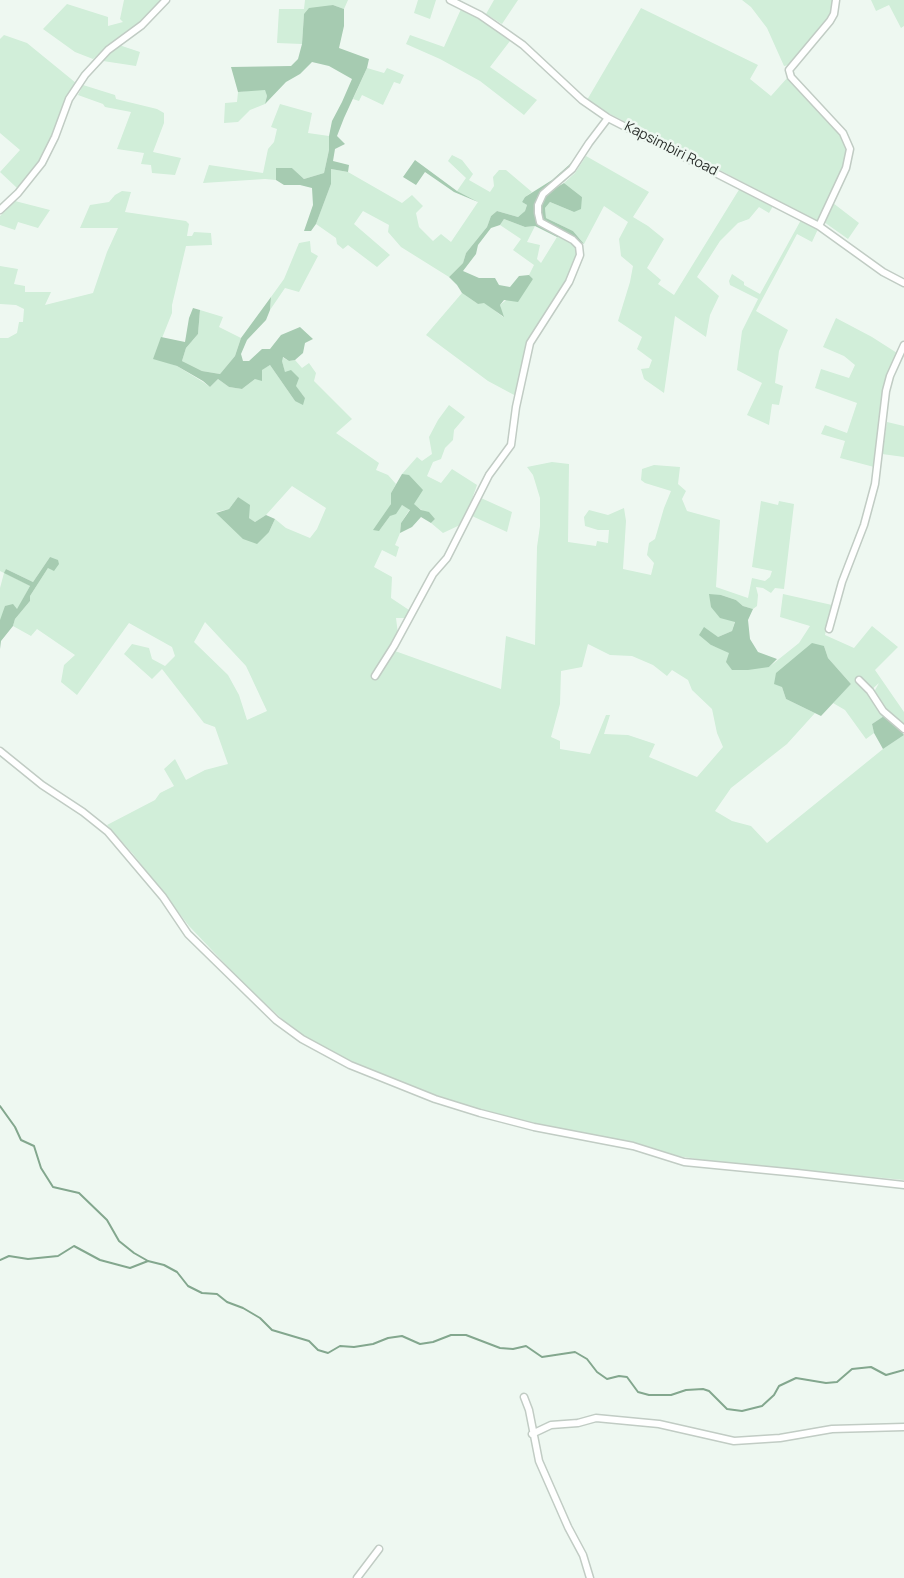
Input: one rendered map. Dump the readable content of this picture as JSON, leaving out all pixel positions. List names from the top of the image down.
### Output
{
  "streets": {
    "street": ["Kapsimbiri Road"]
  }
}
